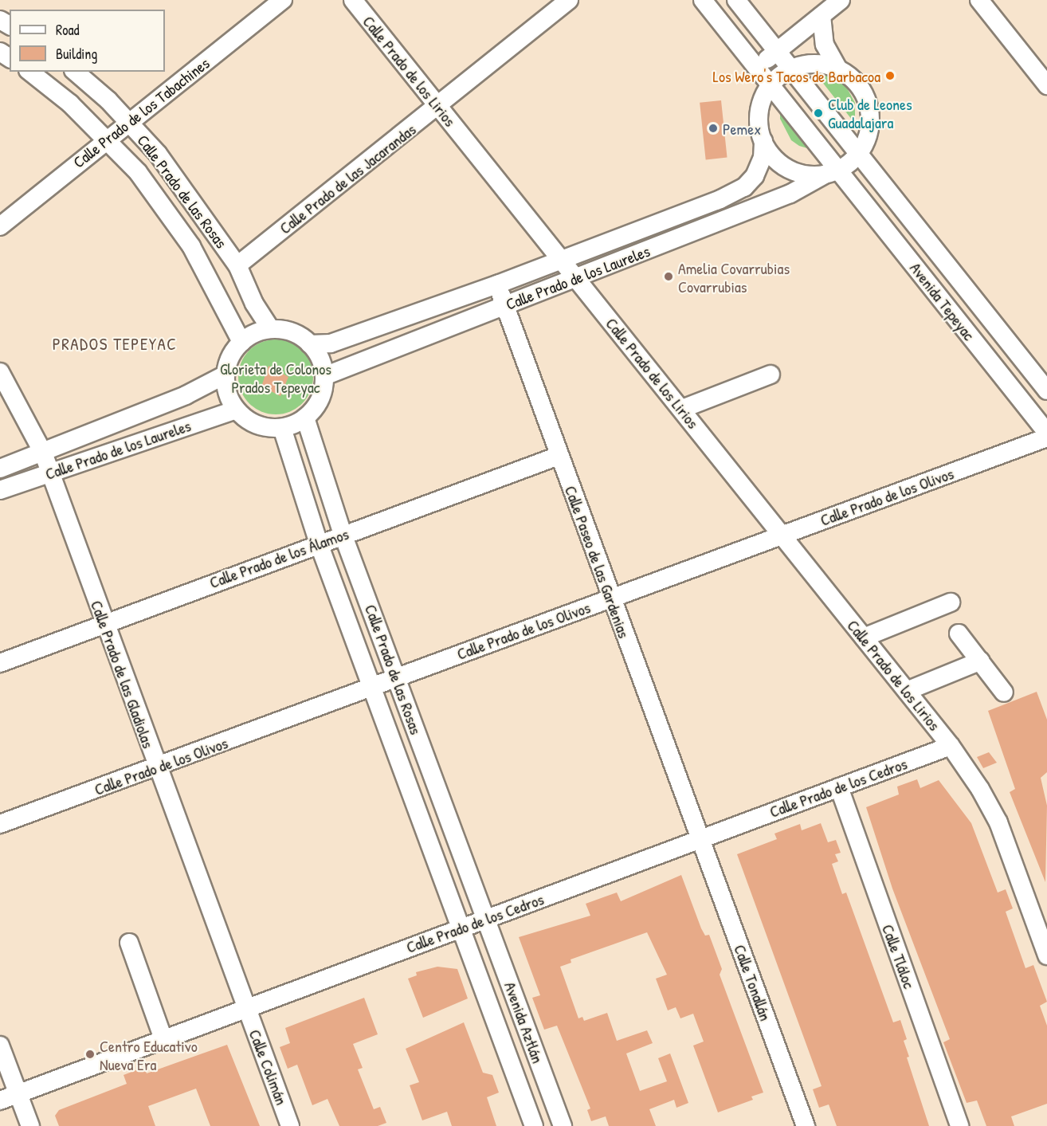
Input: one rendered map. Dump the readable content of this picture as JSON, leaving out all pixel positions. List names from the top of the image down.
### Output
{
  "streets": {
    "street": [
      "Calle Prado de los Lirios",
      "Calle Prado de los Tabachines",
      "Calle Prado de las Jacarandas",
      "Calle Prado de las Rosas",
      "Calle Prado de los Laureles",
      "Avenida Tepeyac",
      "Calle Prado de los Olivos",
      "Calle Prado de los Álamos",
      "Calle Paseo de las Gardenias",
      "Calle Prado de las Gladiolas",
      "Calle Prado de los Cedros",
      "Calle Tláloc",
      "Calle Tonallán",
      "Avenida Aztlán",
      "Calle Colimán"
    ]
  },
  "crossings": [
    ["Calle Prado de los Lirios", "Calle Prado de las Jacarandas"],
    ["Calle Prado de los Lirios", "Calle Prado de los Laureles"],
    ["Calle Prado de los Lirios", "Calle Prado de los Olivos"],
    ["Calle Prado de los Lirios", "Calle Prado de los Cedros"],
    ["Calle Prado de los Tabachines", "Calle Prado de las Rosas"],
    ["Calle Prado de las Jacarandas", "Calle Prado de las Rosas"],
    ["Calle Prado de las Rosas", "Calle Prado de los Laureles"],
    ["Calle Prado de las Rosas", "Calle Prado de los Olivos"],
    ["Calle Prado de las Rosas", "Calle Prado de los Álamos"],
    ["Calle Prado de las Rosas", "Calle Prado de los Cedros"],
    ["Calle Prado de las Rosas", "Avenida Aztlán"],
    ["Calle Prado de los Laureles", "Avenida Tepeyac"],
    ["Calle Prado de los Laureles", "Calle Paseo de las Gardenias"],
    ["Calle Prado de los Laureles", "Calle Prado de las Gladiolas"],
    ["Calle Prado de los Olivos", "Calle Paseo de las Gardenias"],
    ["Calle Prado de los Olivos", "Calle Prado de las Gladiolas"],
    ["Calle Prado de los Álamos", "Calle Paseo de las Gardenias"],
    ["Calle Prado de los Álamos", "Calle Prado de las Gladiolas"],
    ["Calle Paseo de las Gardenias", "Calle Prado de los Cedros"],
    ["Calle Paseo de las Gardenias", "Calle Tonallán"],
    ["Calle Prado de las Gladiolas", "Calle Prado de los Cedros"],
    ["Calle Prado de las Gladiolas", "Calle Colimán"],
    ["Calle Prado de los Cedros", "Calle Tláloc"],
    ["Calle Prado de los Cedros", "Calle Tonallán"],
    ["Calle Prado de los Cedros", "Avenida Aztlán"],
    ["Calle Prado de los Cedros", "Calle Colimán"]
  ],
  "districts": ["PRADOS TEPEYAC"],
  "parks": ["Glorieta de Colonos Prados Tepeyac"],
  "places": [
    "Los Wero's Tacos de Barbacoa",
    "Club de Leones Guadalajara",
    "Pemex",
    "Amelia Covarrubias Covarrubias",
    "Centro Educativo Nueva Era"
  ],
  "legend": ["Road", "Building"]
}
